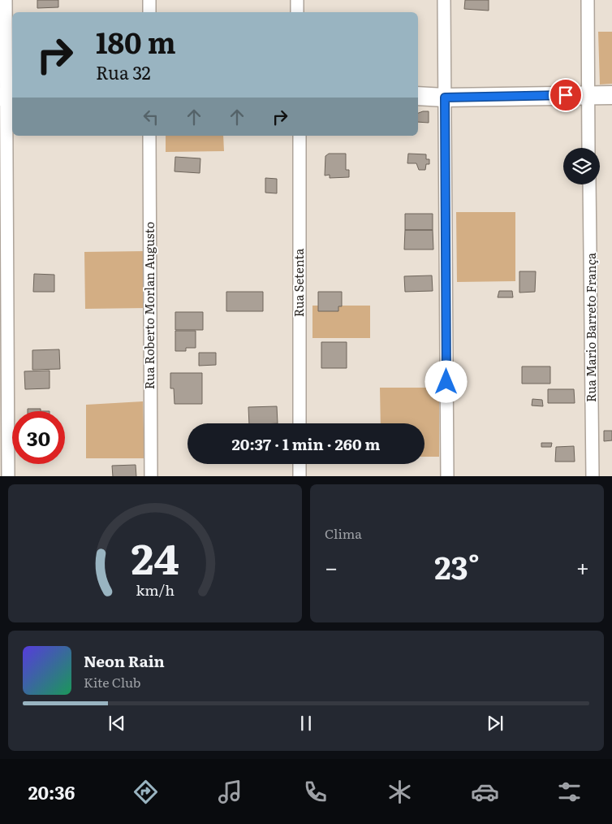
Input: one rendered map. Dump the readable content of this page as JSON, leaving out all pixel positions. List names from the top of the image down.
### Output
{
  "streets": {
    "street": ["Rua Setenta", "Rua Roberto Morlan Augusto", "Rua Mario Barreto França"]
  },
  "page": {
    "turn": ["180 m", "Rua 32"],
    "limit": "30",
    "trip": "20:37 · 1 min · 260 m",
    "tile": "Clima",
    "heat": ["−", "23°", "+"],
    "song": ["Neon Rain", "Kite Club"],
    "tabs": "20:36",
    "gauge": ["24", "km/h"]
  }
}
